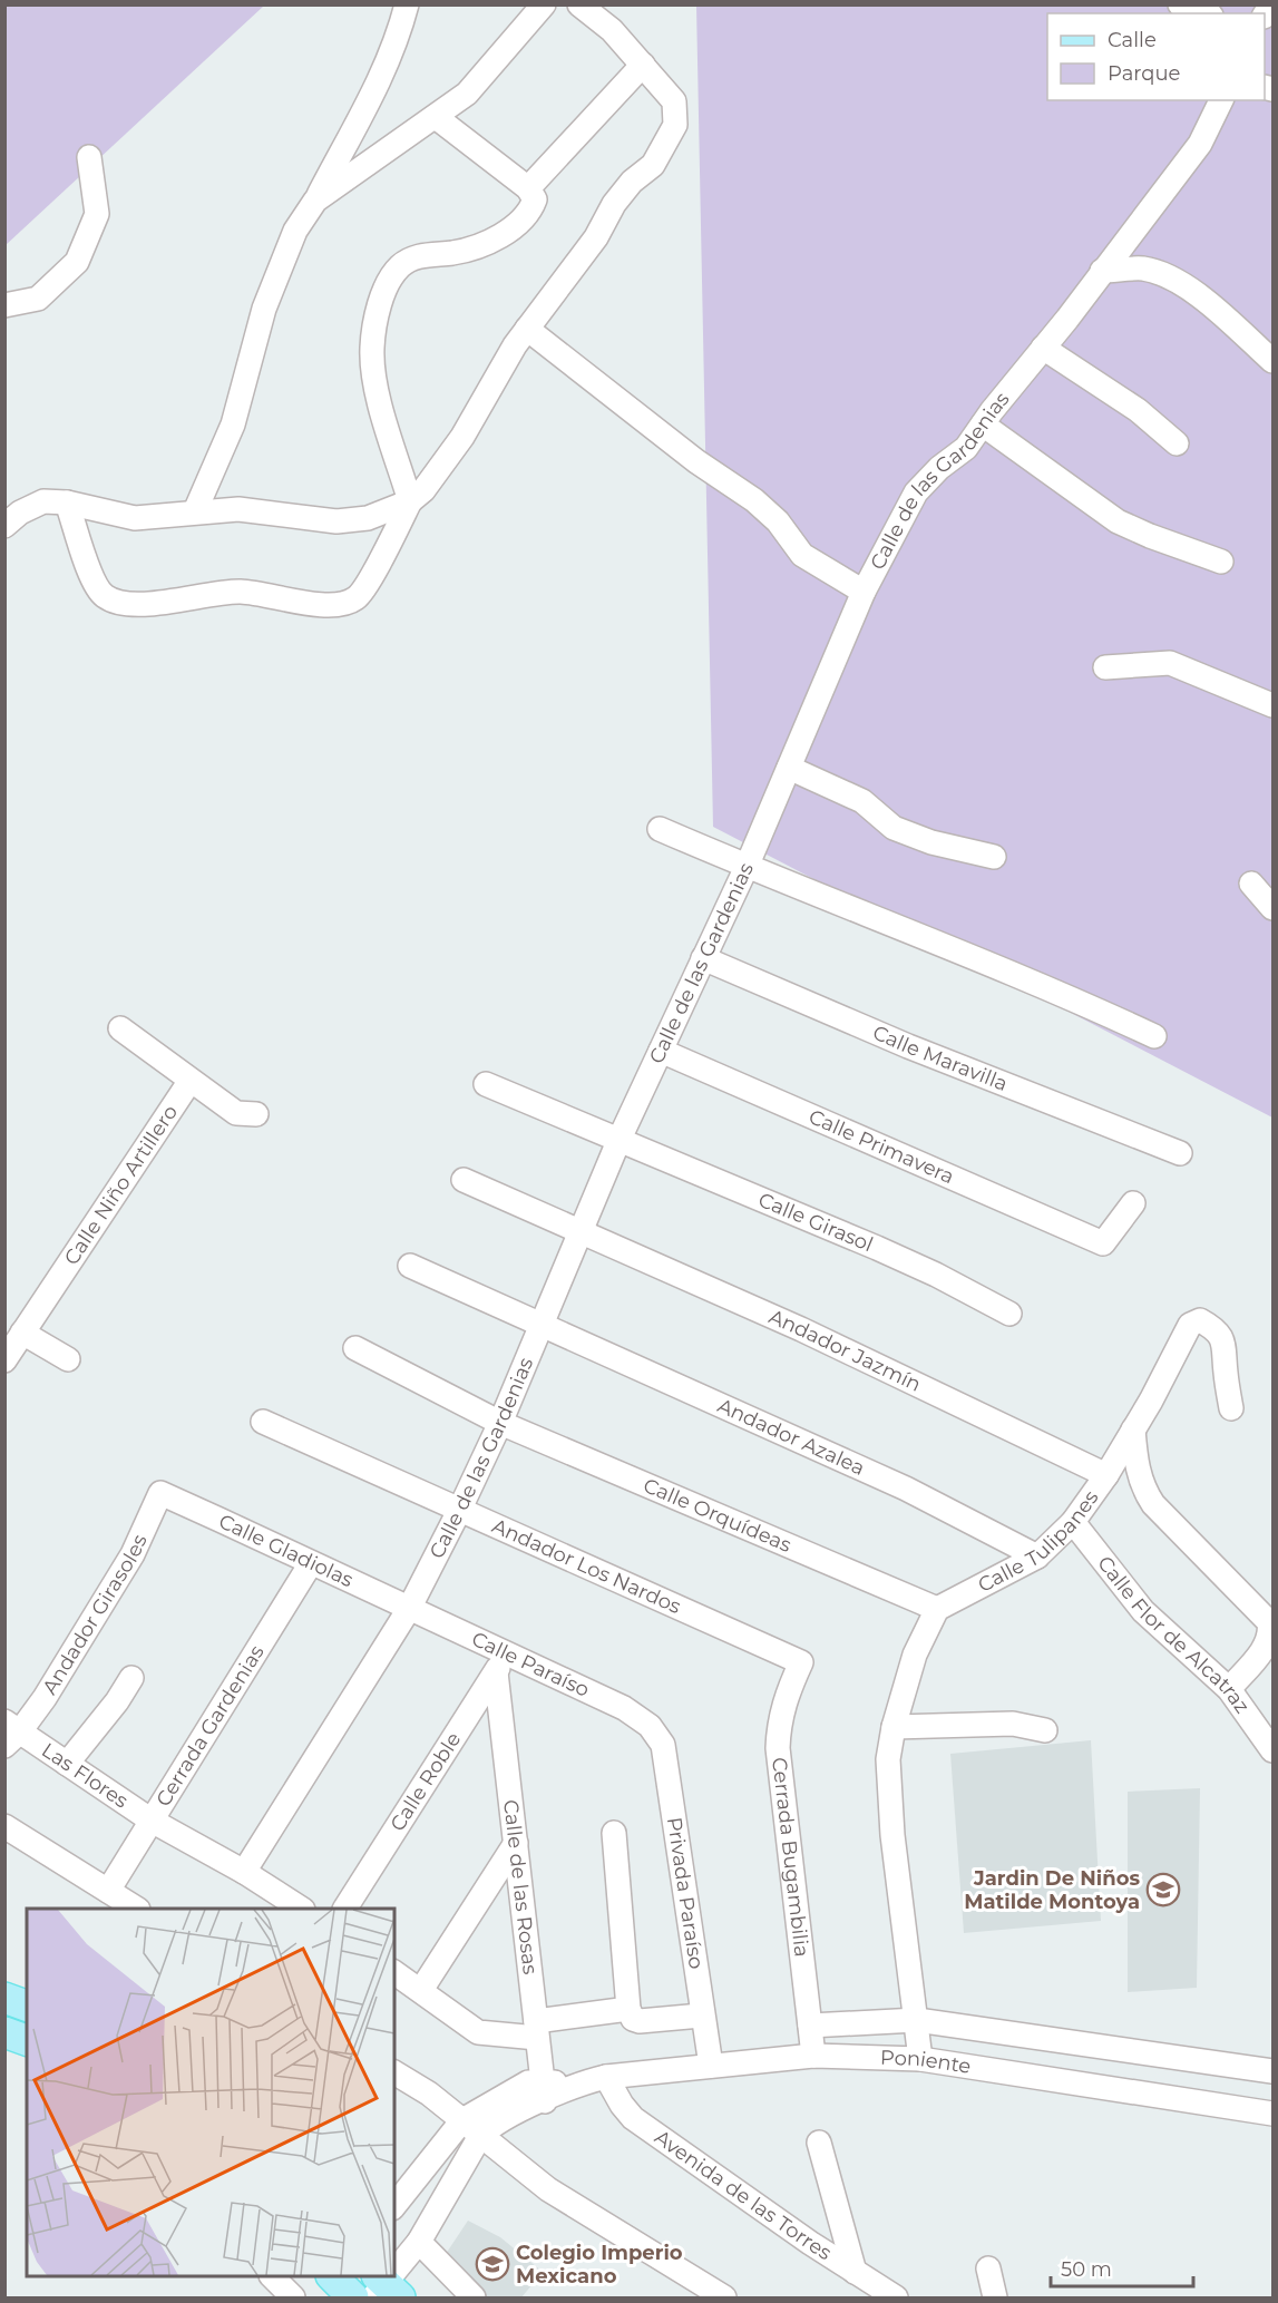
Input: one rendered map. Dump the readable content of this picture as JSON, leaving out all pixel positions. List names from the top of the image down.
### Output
{
  "streets": {
    "street": [
      "Calle de las Gardenias",
      "Calle Maravilla",
      "Calle Primavera",
      "Calle Niño Artillero",
      "Calle Girasol",
      "Andador Jazmín",
      "Andador Azalea",
      "Calle Orquídeas",
      "Calle Tulipanes",
      "Calle Gladiolas",
      "Andador Los Nardos",
      "Andador Girasoles",
      "Calle Flor de Alcatraz",
      "Calle Paraíso",
      "Cerrada Gardenias",
      "Las Flores",
      "Calle Roble",
      "Cerrada Bugambilia",
      "Calle de las Rosas",
      "Privada Paraíso",
      "Poniente",
      "Avenida de las Torres"
    ]
  },
  "crossings": [
    ["Calle de las Gardenias", "Calle Maravilla"],
    ["Calle de las Gardenias", "Calle Primavera"],
    ["Calle de las Gardenias", "Calle Girasol"],
    ["Calle de las Gardenias", "Andador Jazmín"],
    ["Calle de las Gardenias", "Andador Azalea"],
    ["Calle de las Gardenias", "Calle Orquídeas"],
    ["Calle de las Gardenias", "Calle Gladiolas"],
    ["Calle de las Gardenias", "Andador Los Nardos"],
    ["Calle de las Gardenias", "Calle Paraíso"],
    ["Calle de las Gardenias", "Las Flores"],
    ["Andador Jazmín", "Calle Tulipanes"],
    ["Andador Azalea", "Calle Tulipanes"],
    ["Calle Orquídeas", "Calle Tulipanes"],
    ["Calle Tulipanes", "Calle Flor de Alcatraz"],
    ["Calle Gladiolas", "Andador Girasoles"],
    ["Calle Gladiolas", "Calle Paraíso"],
    ["Calle Gladiolas", "Cerrada Gardenias"],
    ["Andador Los Nardos", "Cerrada Bugambilia"],
    ["Andador Girasoles", "Las Flores"],
    ["Calle Paraíso", "Calle Roble"],
    ["Calle Paraíso", "Calle de las Rosas"],
    ["Calle Paraíso", "Privada Paraíso"],
    ["Cerrada Gardenias", "Las Flores"],
    ["Calle Roble", "Calle de las Rosas"],
    ["Cerrada Bugambilia", "Poniente"],
    ["Calle de las Rosas", "Poniente"],
    ["Privada Paraíso", "Poniente"],
    ["Poniente", "Avenida de las Torres"]
  ],
  "places": {
    "school or university": ["Jardin De Niños Matilde Montoya", "Colegio Imperio Mexicano"]
  },
  "legend": ["Calle", "Parque"],
  "scale_bar": "50 m"
}
